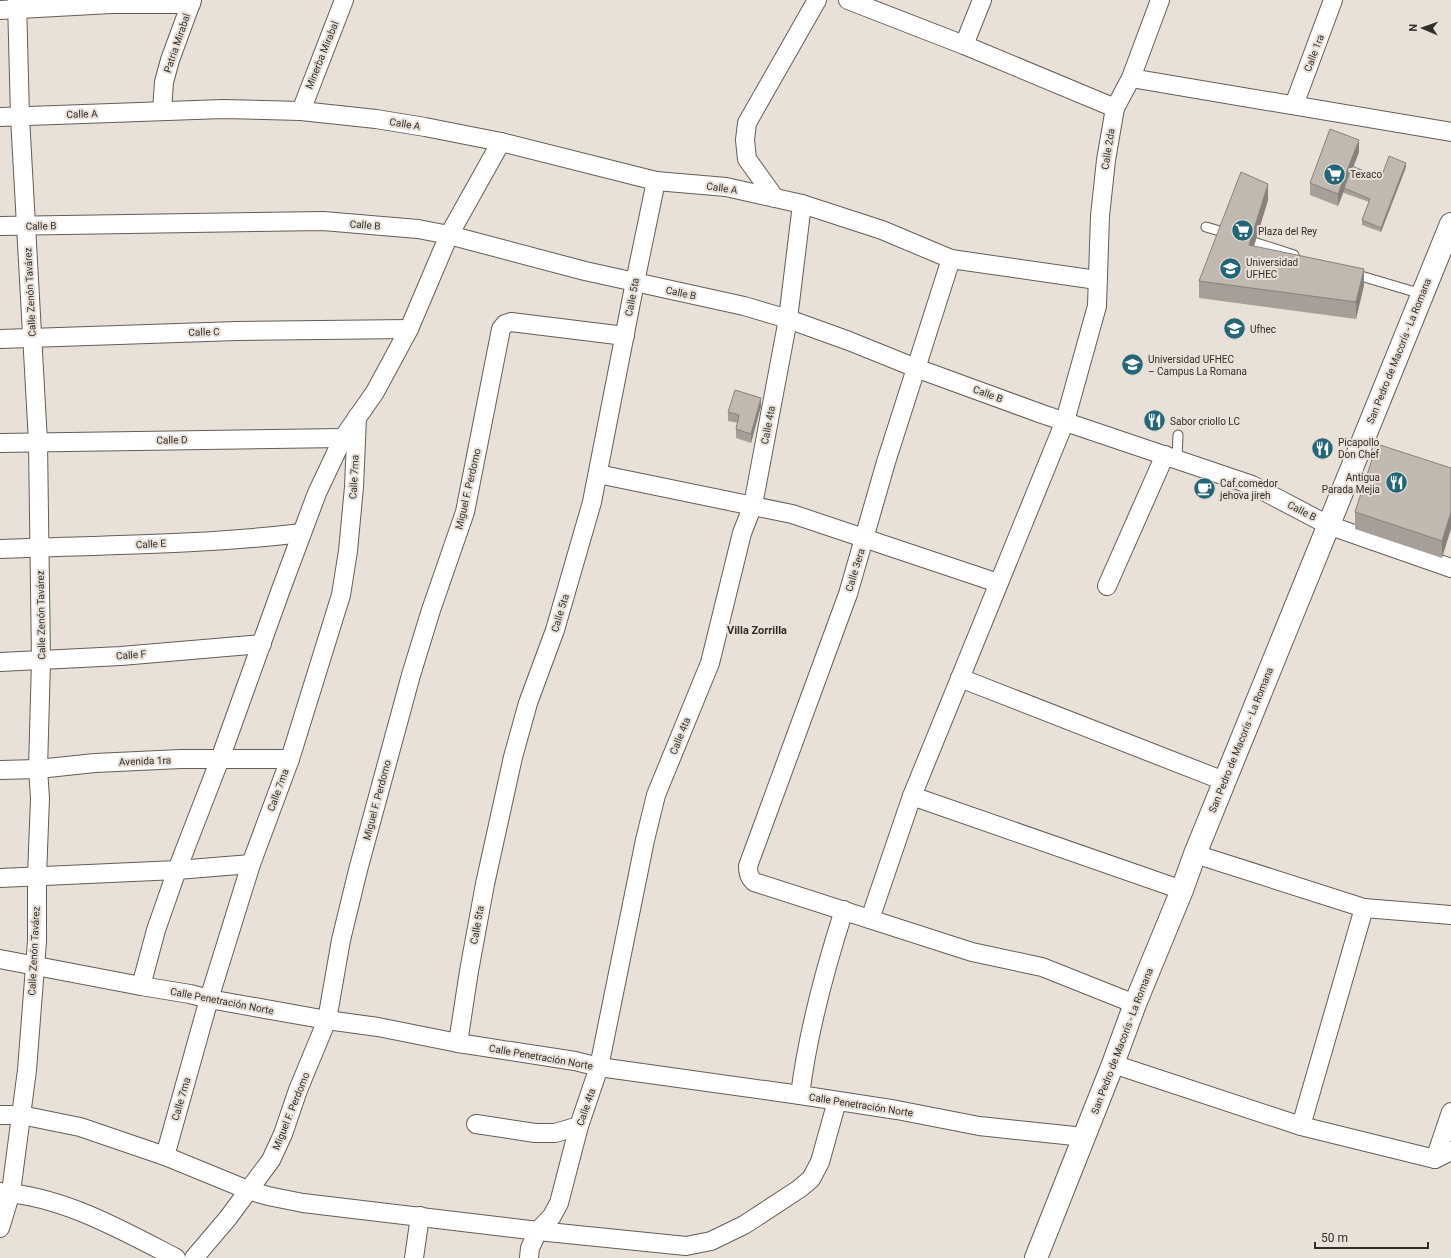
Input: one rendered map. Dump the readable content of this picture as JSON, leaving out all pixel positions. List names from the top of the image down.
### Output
{
  "streets": {
    "main road": ["San Pedro de Macorís - La Romana"],
    "street": [
      "Patria Mirabal",
      "Calle 1ra",
      "Minerba Mirabal",
      "Calle A",
      "Calle 2da",
      "Calle B",
      "Calle Zenón Tavárez",
      "Calle 5ta",
      "Calle C",
      "Calle 4ta",
      "Calle D",
      "Calle 7ma",
      "Miguel F. Perdomo",
      "Calle E",
      "Calle 3era",
      "Calle F",
      "Avenida 1ra",
      "Calle Penetración Norte"
    ]
  },
  "crossings": [
    ["Patria Mirabal", "Calle A"],
    ["Minerba Mirabal", "Calle A"],
    ["Calle A", "Calle 2da"],
    ["Calle A", "Calle Zenón Tavárez"],
    ["Calle A", "Calle 5ta"],
    ["Calle A", "Calle 4ta"],
    ["Calle A", "Calle 3era"],
    ["Calle 2da", "Calle B"],
    ["Calle B", "Calle Zenón Tavárez"],
    ["Calle B", "Calle 5ta"],
    ["Calle B", "San Pedro de Macorís - La Romana"],
    ["Calle B", "Calle 4ta"],
    ["Calle B", "Calle 3era"],
    ["Calle Zenón Tavárez", "Calle C"],
    ["Calle Zenón Tavárez", "Calle D"],
    ["Calle Zenón Tavárez", "Calle E"],
    ["Calle Zenón Tavárez", "Calle F"],
    ["Calle Zenón Tavárez", "Avenida 1ra"],
    ["Calle Zenón Tavárez", "Calle Penetración Norte"],
    ["Calle 5ta", "Miguel F. Perdomo"],
    ["Calle 5ta", "Calle Penetración Norte"],
    ["San Pedro de Macorís - La Romana", "Calle Penetración Norte"],
    ["Calle 4ta", "Calle Penetración Norte"],
    ["Calle 7ma", "Avenida 1ra"],
    ["Calle 7ma", "Calle Penetración Norte"],
    ["Miguel F. Perdomo", "Calle Penetración Norte"]
  ],
  "districts": ["Villa Zorrilla"],
  "places": {
    "supermarket": ["Texaco", "Plaza del Rey"],
    "school or university": ["Universidad UFHEC", "Ufhec", "Universidad UFHEC – Campus La Romana"],
    "restaurant": ["Sabor criollo LC", "Picapollo Don Chef", "Antigua Parada Mejia"],
    "cafe": ["Caf.comedor jehova jireh"]
  },
  "scale_bar": "50 m",
  "north": "left"
}
